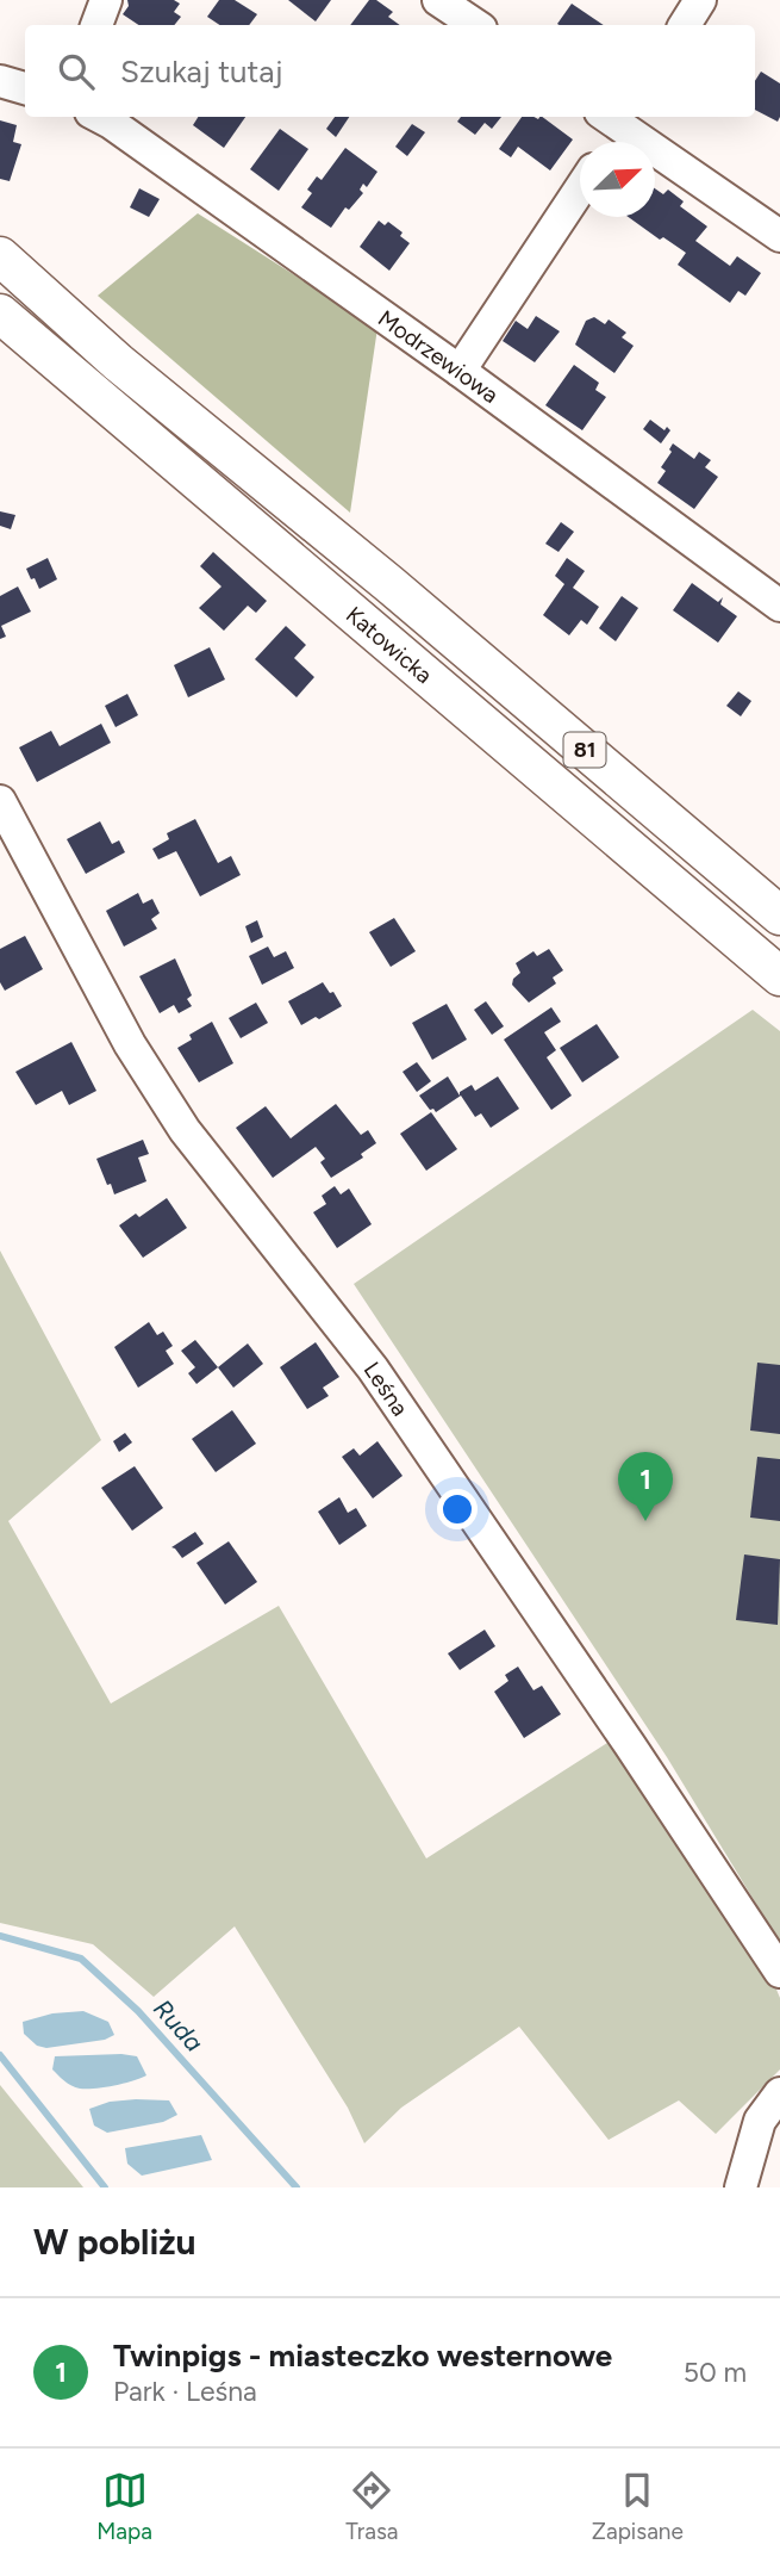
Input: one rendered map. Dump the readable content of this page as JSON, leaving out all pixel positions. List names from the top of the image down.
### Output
{
  "streets": {
    "main road": ["Katowicka", "81"],
    "street": ["Modrzewiowa", "Leśna"]
  },
  "water": ["Ruda"],
  "north": "top right",
  "page": {
    "search": "Szukaj tutaj",
    "pins": "1",
    "heading": "W pobliżu",
    "list": [
      {
        "mark": "1",
        "name": "Twinpigs - miasteczko westernowe",
        "note": "Park · Leśna",
        "value": "50 m"
      }
    ],
    "nav": ["Mapa", "Trasa", "Zapisane"]
  }
}
